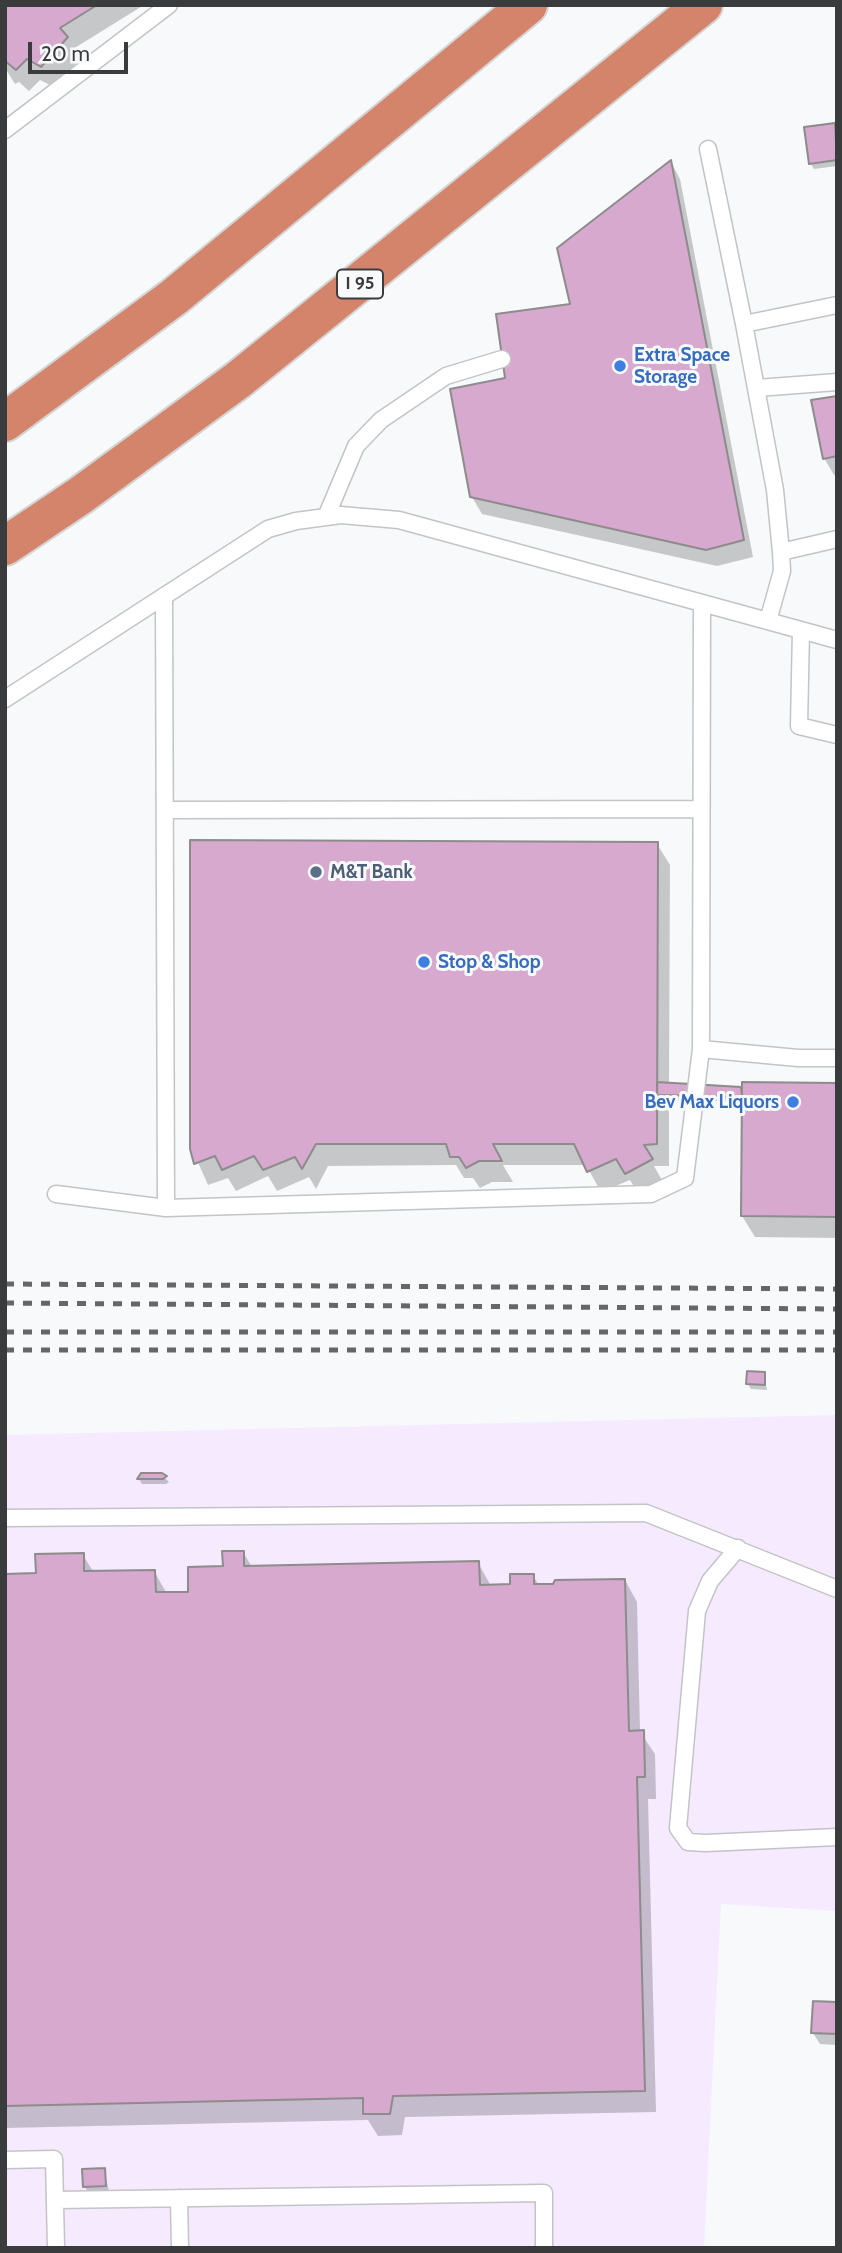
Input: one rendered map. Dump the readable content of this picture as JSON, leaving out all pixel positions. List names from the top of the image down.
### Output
{
  "streets": {
    "highway": ["I 95"]
  },
  "places": [
    "Extra Space Storage",
    "M&T Bank",
    "Stop & Shop",
    "Bev Max Liquors"
  ],
  "scale_bar": "20 m"
}
